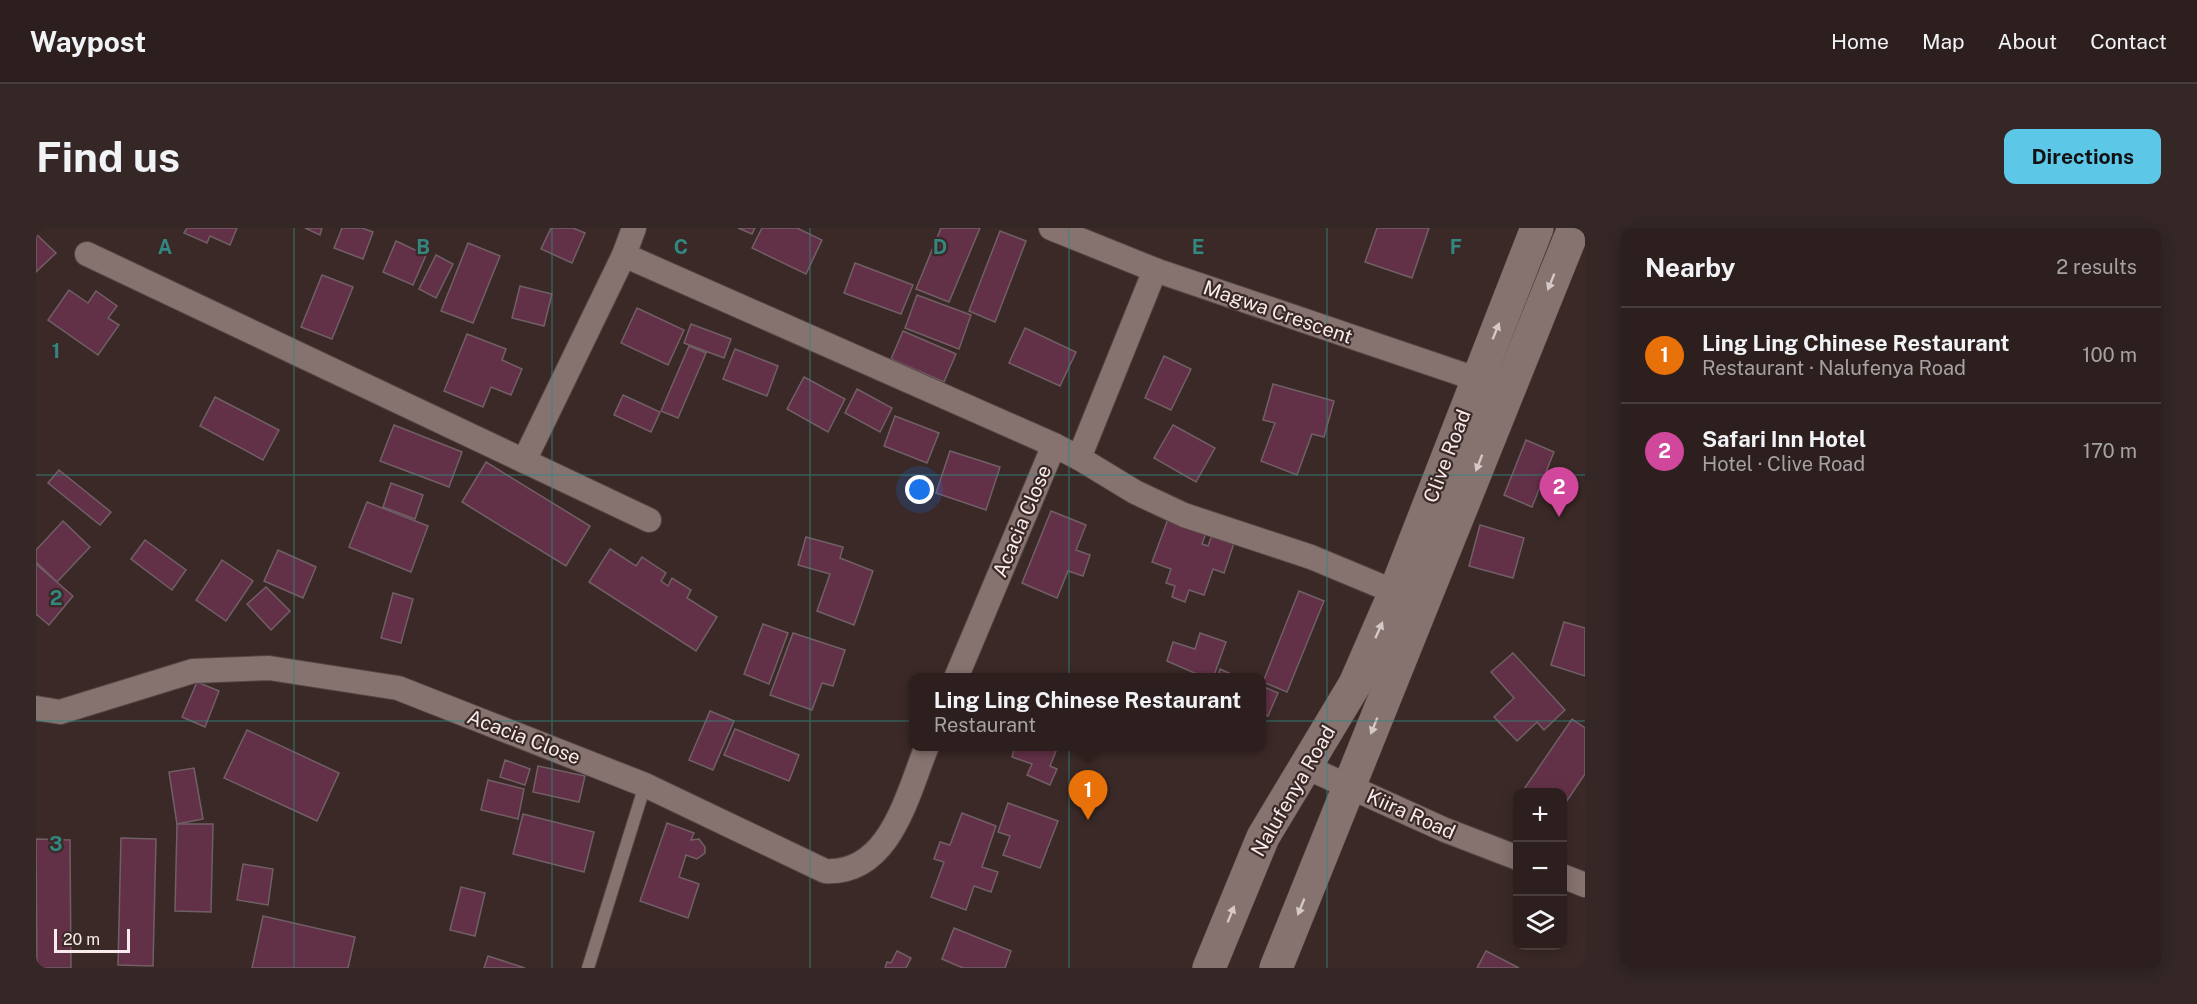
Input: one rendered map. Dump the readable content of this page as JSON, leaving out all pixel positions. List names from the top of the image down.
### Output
{
  "streets": {
    "street": [
      "Magwa Crescent",
      "Clive Road",
      "Acacia Close",
      "Nalufenya Road",
      "Kiira Road"
    ]
  },
  "crossings": [
    ["Magwa Crescent", "Clive Road"],
    ["Magwa Crescent", "Acacia Close"],
    ["Clive Road", "Nalufenya Road"],
    ["Nalufenya Road", "Kiira Road"]
  ],
  "scale_bar": "20 m",
  "page": {
    "header": "Waypost",
    "nav": [
      "Home",
      "Map",
      "About",
      "Contact"
    ],
    "buttons": "Directions",
    "title": "Find us",
    "heading": ["Nearby", "2 results"],
    "list": [
      {
        "mark": "1",
        "name": "Ling Ling Chinese Restaurant",
        "note": "Restaurant · Nalufenya Road",
        "value": "100 m"
      },
      {
        "mark": "2",
        "name": "Safari Inn Hotel",
        "note": "Hotel · Clive Road",
        "value": "170 m"
      }
    ],
    "pins": ["2", "1"],
    "popup": ["Ling Ling Chinese Restaurant", "Restaurant"],
    "map_buttons": ["+", "−"],
    "scale": "20 m"
  },
  "grid": {
    "columns": [
      "A",
      "B",
      "C",
      "D",
      "E",
      "F"
    ],
    "rows": ["1", "2", "3"]
  }
}
